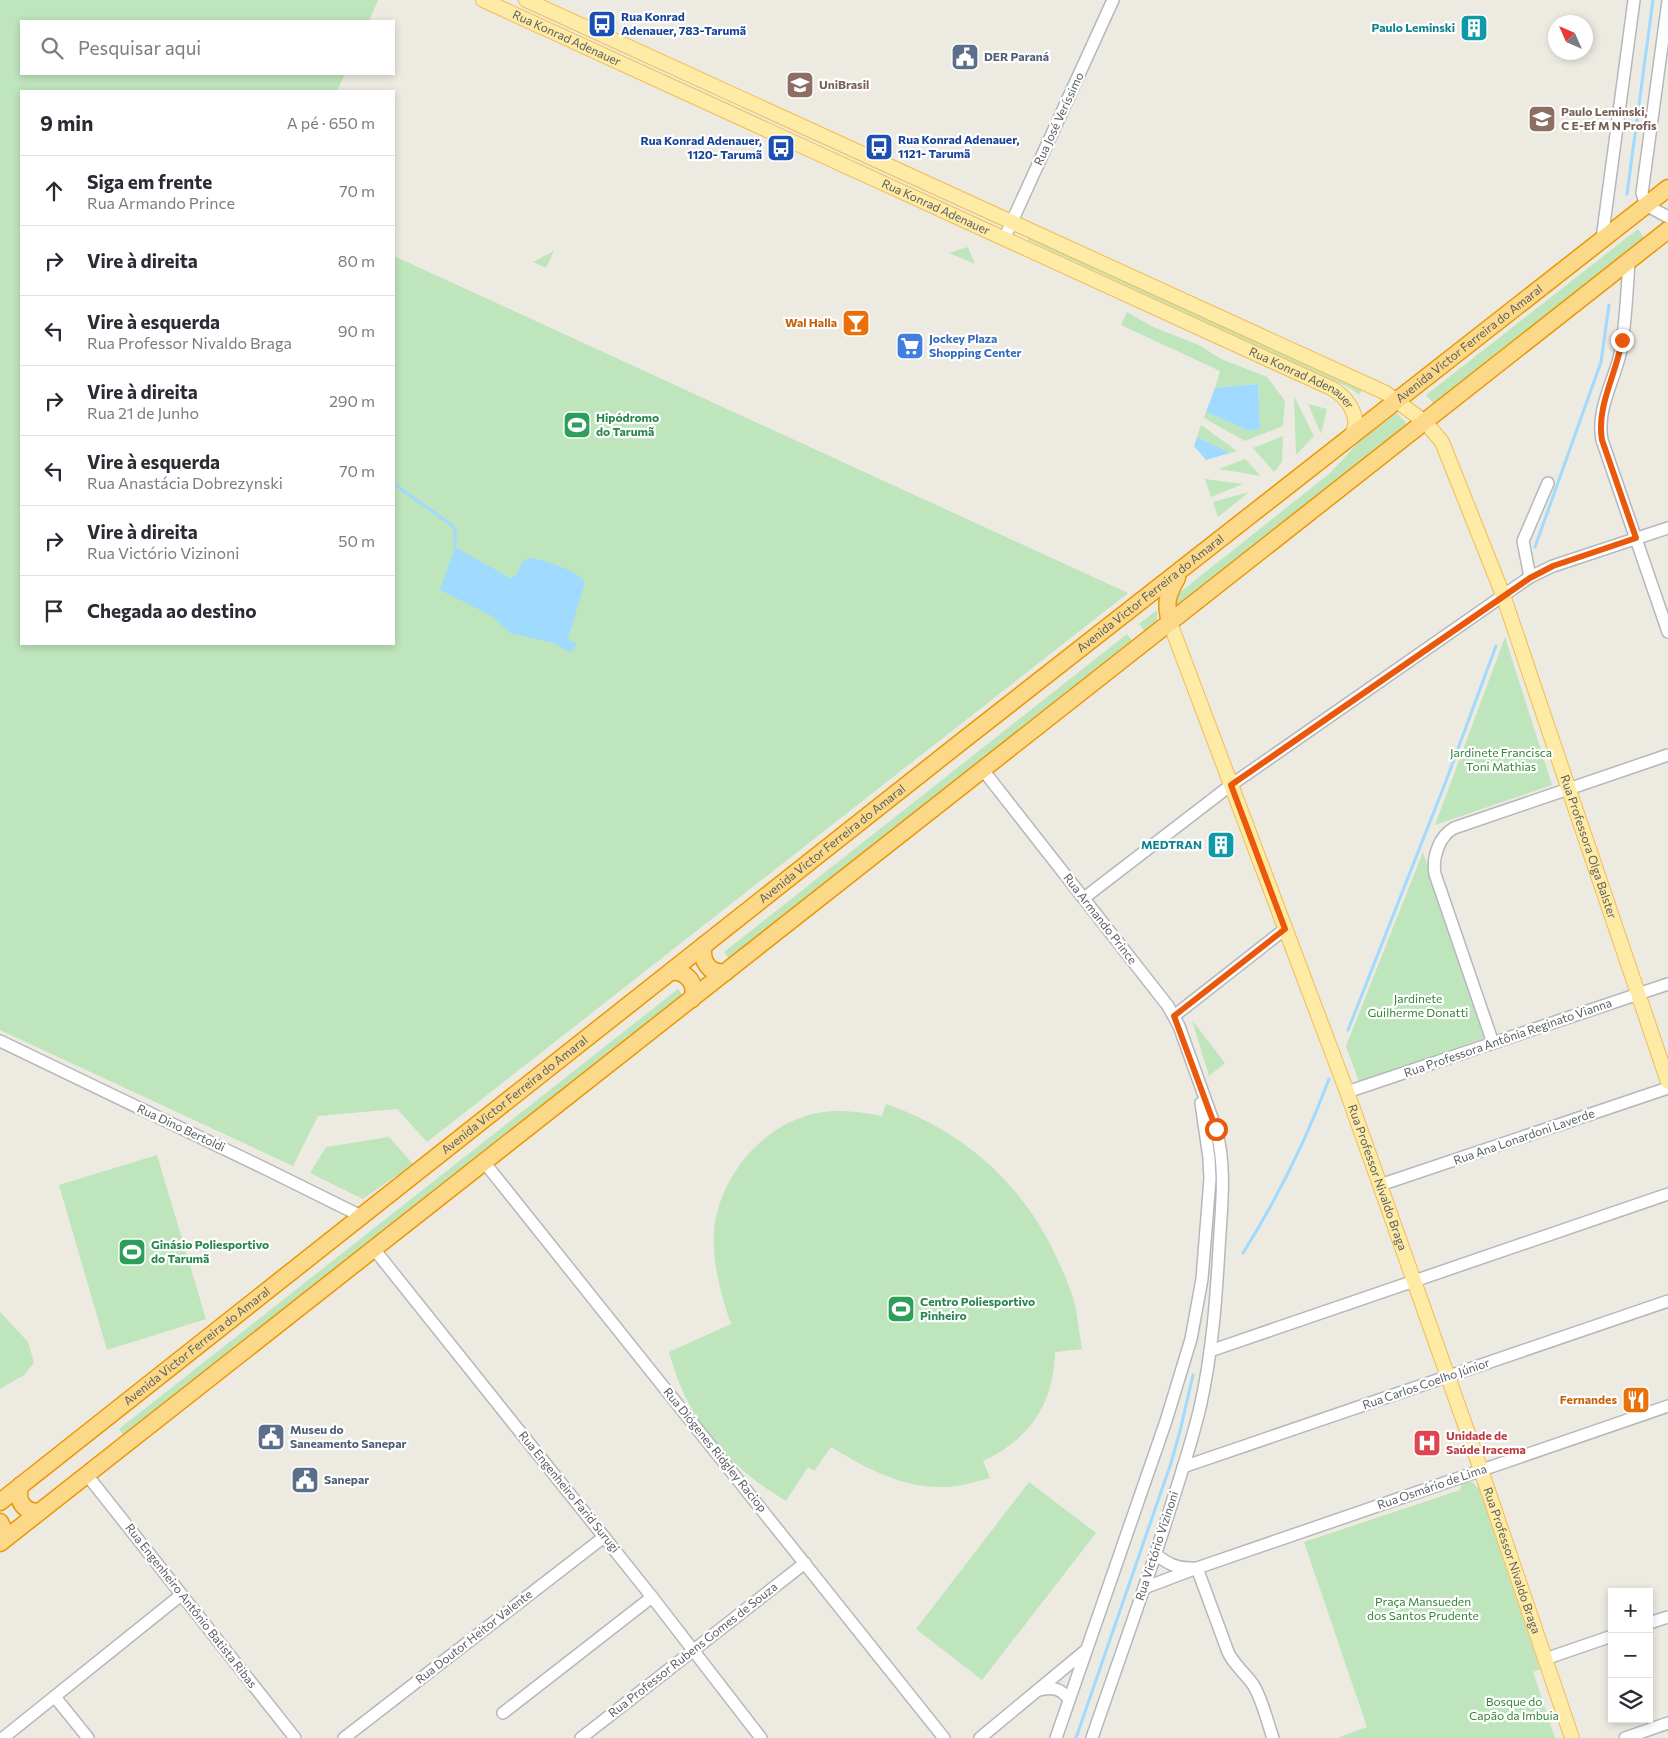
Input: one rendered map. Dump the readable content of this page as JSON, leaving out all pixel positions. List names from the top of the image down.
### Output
{
  "streets": {
    "highway": ["Avenida Victor Ferreira do Amaral"],
    "main road": ["Rua Konrad Adenauer", "Rua Professora Olga Balster", "Rua Professor Nivaldo Braga"],
    "street": [
      "Rua José Veríssimo",
      "Rua Armando Prince",
      "Rua Professora Antônia Reginato Vianna",
      "Rua Dino Bertoldi",
      "Rua Ana Lonardoni Laverde",
      "Rua Carlos Coelho Júnior",
      "Rua Diógenes Ridgley Raciop",
      "Rua Osmário de Lima",
      "Rua Engenheiro Farid Surugi",
      "Rua Victório Vizinoni",
      "Rua Engenheiro Antônio Batista Ribas",
      "Rua Doutor Heitor Valente",
      "Rua Professor Rubens Gomes de Souza"
    ]
  },
  "crossings": [
    ["Rua Konrad Adenauer", "Rua José Veríssimo"],
    ["Rua Konrad Adenauer", "Avenida Victor Ferreira do Amaral"],
    ["Rua Konrad Adenauer", "Rua Professora Olga Balster"],
    ["Avenida Victor Ferreira do Amaral", "Rua Dino Bertoldi"],
    ["Rua Professora Olga Balster", "Rua Professora Antônia Reginato Vianna"],
    ["Rua Armando Prince", "Rua Victório Vizinoni"],
    ["Rua Professora Antônia Reginato Vianna", "Rua Professor Nivaldo Braga"],
    ["Rua Ana Lonardoni Laverde", "Rua Professor Nivaldo Braga"],
    ["Rua Professor Nivaldo Braga", "Rua Carlos Coelho Júnior"],
    ["Rua Professor Nivaldo Braga", "Rua Osmário de Lima"],
    ["Rua Carlos Coelho Júnior", "Rua Victório Vizinoni"],
    ["Rua Diógenes Ridgley Raciop", "Rua Professor Rubens Gomes de Souza"],
    ["Rua Osmário de Lima", "Rua Victório Vizinoni"],
    ["Rua Engenheiro Farid Surugi", "Rua Doutor Heitor Valente"],
    ["Rua Engenheiro Farid Surugi", "Rua Professor Rubens Gomes de Souza"]
  ],
  "parks": [
    "Jardinete Francisca Toni Mathias",
    "Jardinete Guilherme Donatti",
    "Praça Mansueden dos Santos Prudente",
    "Bosque do Capão da Imbuia"
  ],
  "places": {
    "bus stop": ["Rua Konrad Adenauer, 783-Tarumã", "Rua Konrad Adenauer, 1121- Tarumã", "Rua Konrad Adenauer, 1120- Tarumã"],
    "building": ["Paulo Leminski", "MEDTRAN"],
    "public building": ["DER Paraná", "Museu do Saneamento Sanepar", "Sanepar"],
    "school or university": ["UniBrasil", "Paulo Leminski, C E-Ef M N Profis"],
    "bar": ["Wal Halla"],
    "supermarket": ["Jockey Plaza Shopping Center"],
    "sports": ["Hipódromo do Tarumã", "Ginásio Poliesportivo do Tarumã", "Centro Poliesportivo Pinheiro"],
    "restaurant": ["Fernandes"],
    "hospital": ["Unidade de Saúde Iracema"]
  },
  "north": "top left",
  "page": {
    "search": "Pesquisar aqui",
    "heading": ["9 min", "A pé · 650 m"],
    "list": [
      ["Siga em frente", "Rua Armando Prince", "70 m"],
      ["Vire à direita", "80 m"],
      ["Vire à esquerda", "Rua Professor Nivaldo Braga", "90 m"],
      ["Vire à direita", "Rua 21 de Junho", "290 m"],
      ["Vire à esquerda", "Rua Anastácia Dobrezynski", "70 m"],
      ["Vire à direita", "Rua Victório Vizinoni", "50 m"],
      "Chegada ao destino"
    ],
    "map_buttons": ["+", "−"]
  }
}
